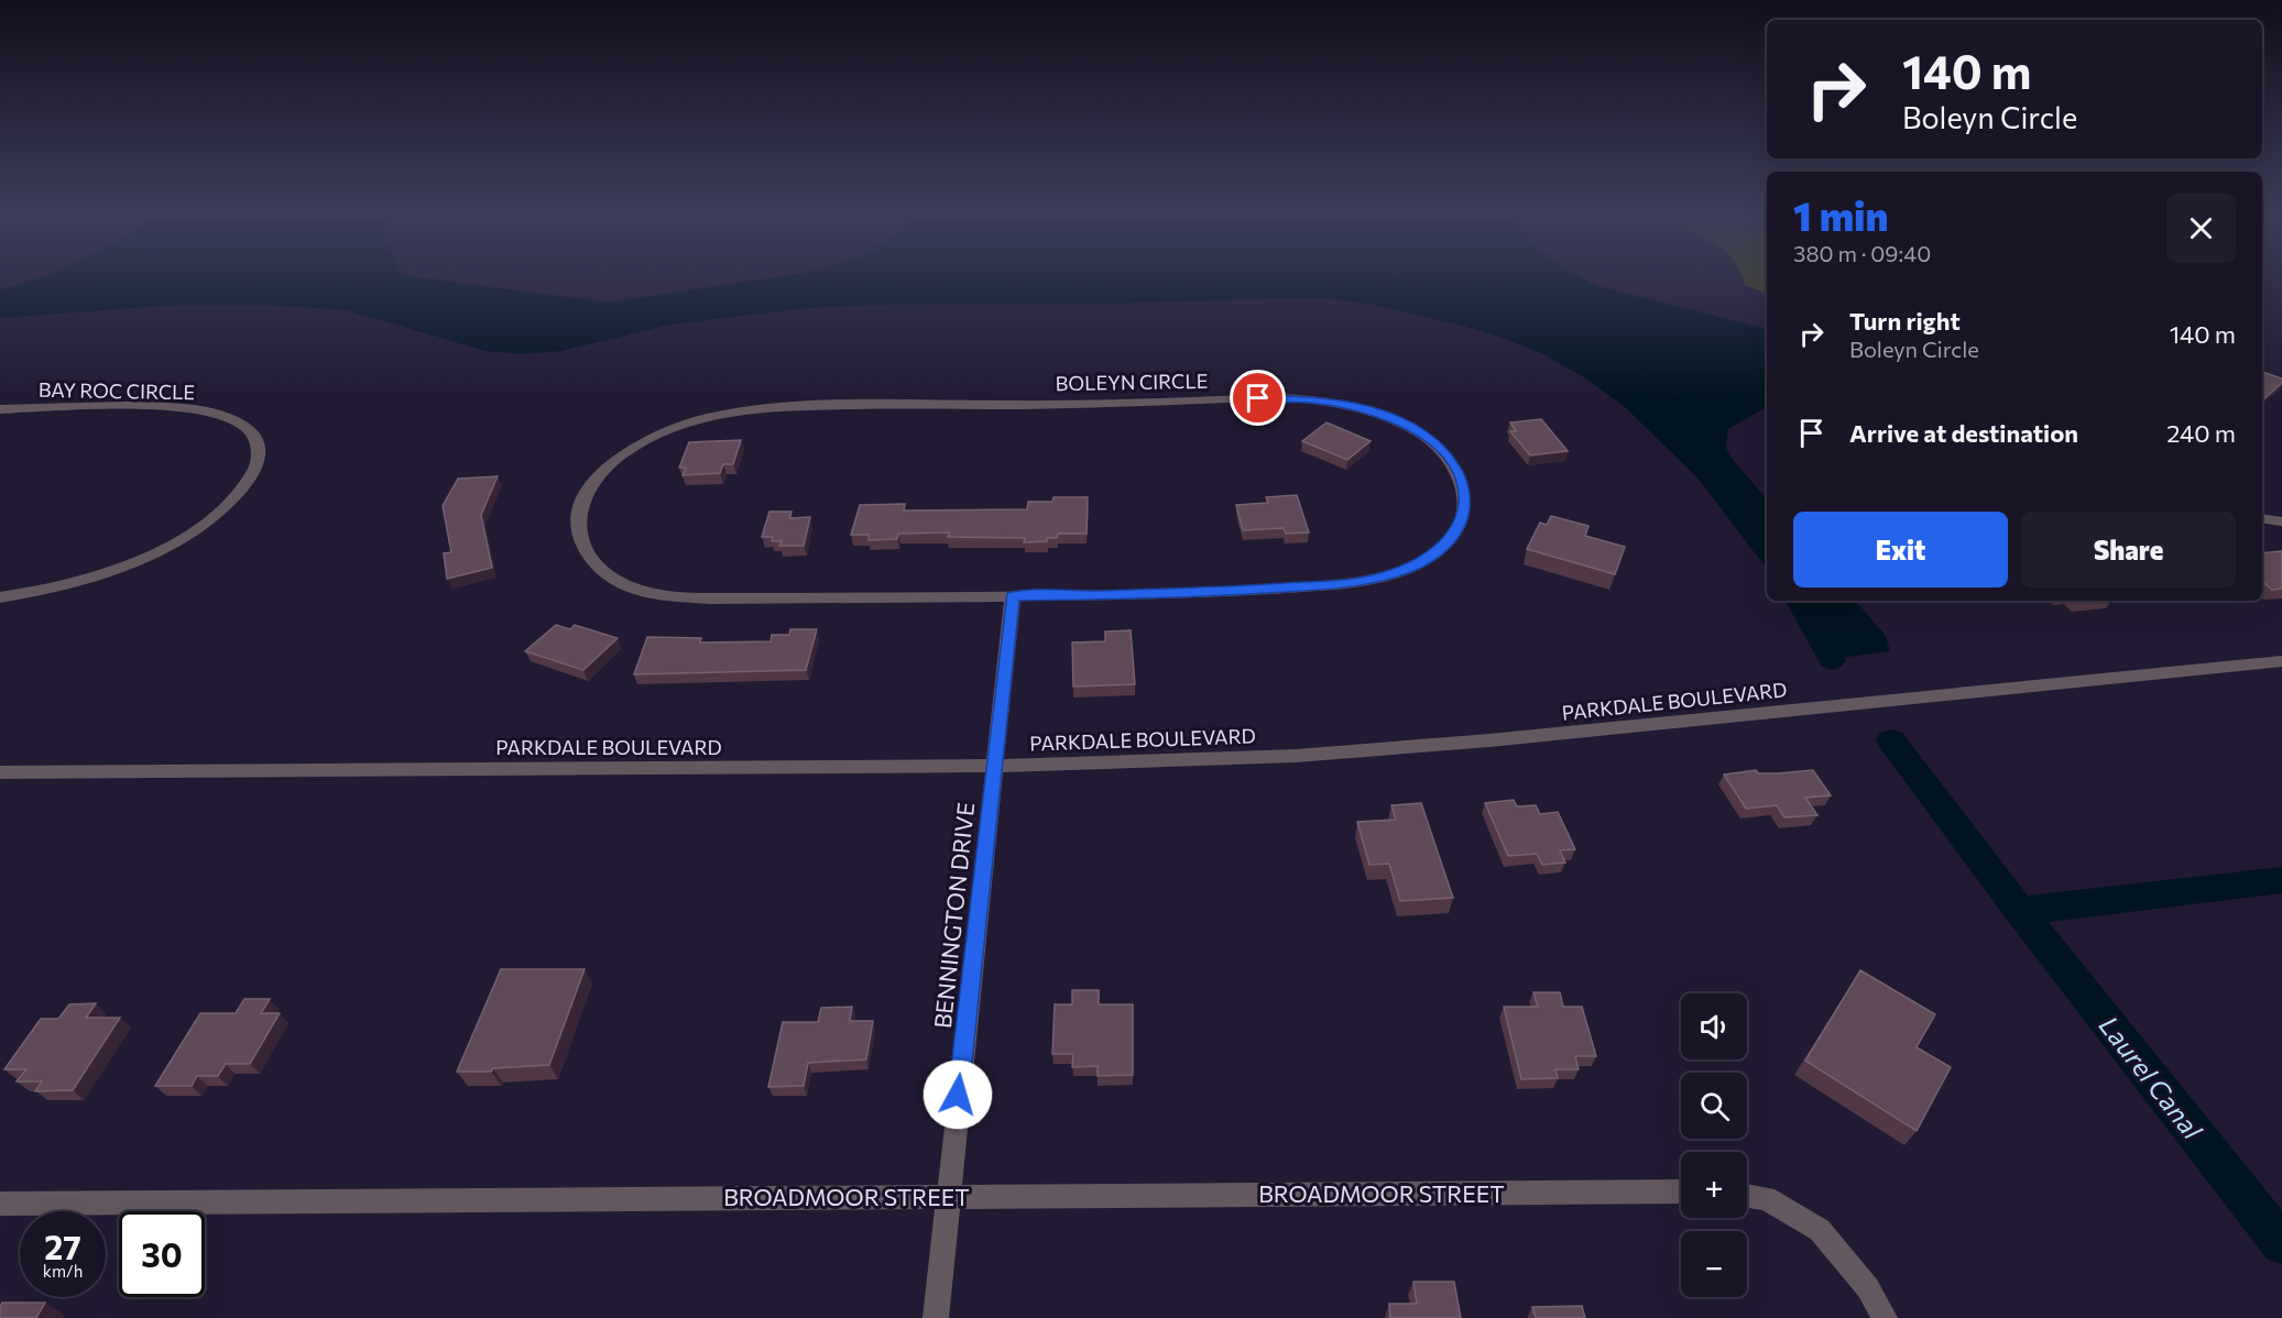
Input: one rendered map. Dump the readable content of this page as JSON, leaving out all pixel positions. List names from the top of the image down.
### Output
{
  "streets": {
    "street": [
      "BOLEYN CIRCLE",
      "BAY ROC CIRCLE",
      "PARKDALE BOULEVARD",
      "BENNINGTON DRIVE",
      "BROADMOOR STREET"
    ]
  },
  "crossings": [
    ["BOLEYN CIRCLE", "BENNINGTON DRIVE"],
    ["PARKDALE BOULEVARD", "BENNINGTON DRIVE"],
    ["BENNINGTON DRIVE", "BROADMOOR STREET"]
  ],
  "water": ["Laurel Canal"],
  "page": {
    "turn": ["140 m", "Boleyn Circle"],
    "heading": ["1 min", "380 m · 09:40"],
    "list": [
      {
        "name": "Turn right",
        "note": "Boleyn Circle",
        "value": "140 m"
      },
      {
        "name": "Arrive at destination",
        "value": "240 m"
      }
    ],
    "buttons": ["Exit", "Share"],
    "map_buttons": ["+", "−"],
    "speed": "27 km/h",
    "limit": "30"
  }
}
